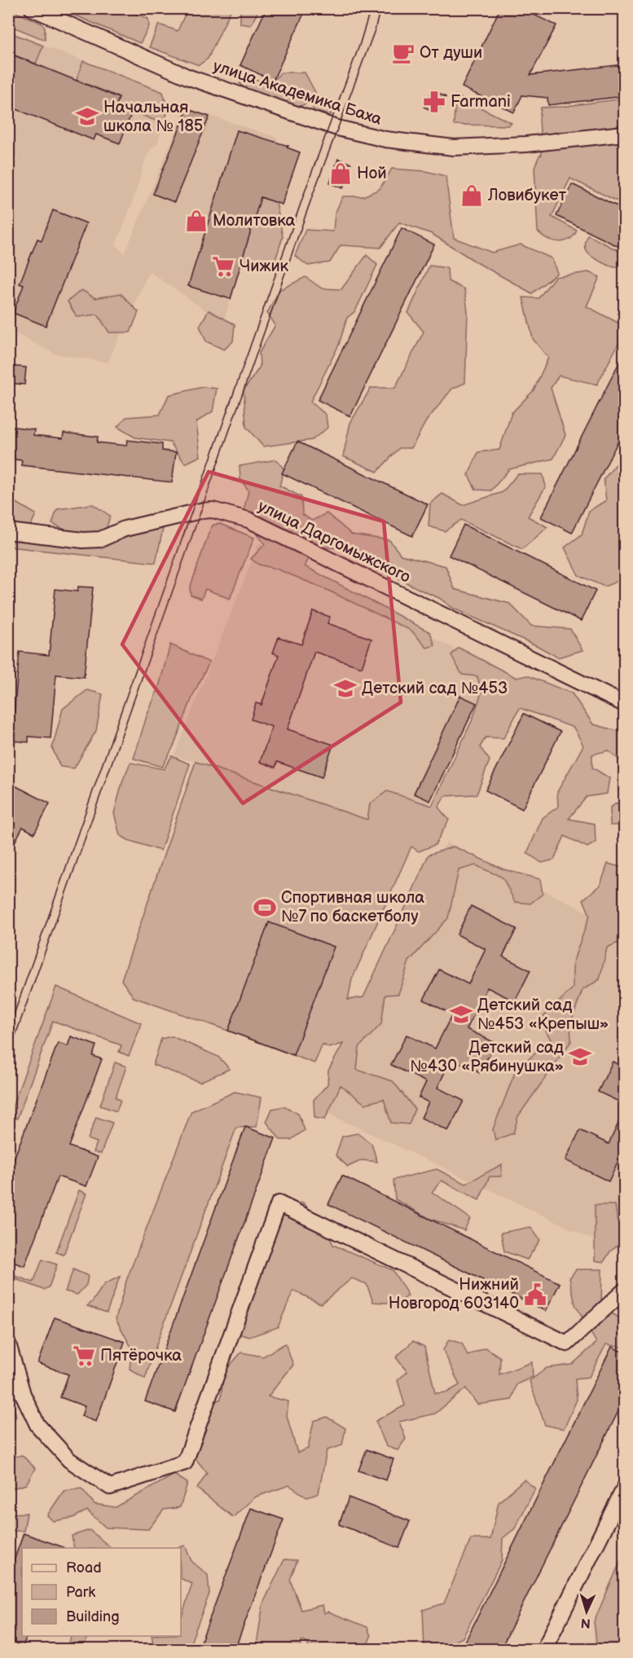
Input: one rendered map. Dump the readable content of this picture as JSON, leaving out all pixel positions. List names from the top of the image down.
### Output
{
  "streets": {
    "street": ["улица Академика Баха", "улица Даргомыжского"]
  },
  "places": {
    "cafe": ["От души"],
    "pharmacy": ["Farmani"],
    "school or university": [
      "Начальная школа № 185",
      "Детский сад №453",
      "Детский сад №453 «Крепыш»",
      "Детский сад №430 «Рябинушка»"
    ],
    "shop": ["Ной", "Ловибукет", "Молитовка"],
    "supermarket": ["Чижик", "Пятёрочка"],
    "sports": ["Спортивная школа №7 по баскетболу"],
    "public building": ["Нижний Новгород 603140"]
  },
  "legend": ["Road", "Park", "Building"],
  "north": "bottom"
}
